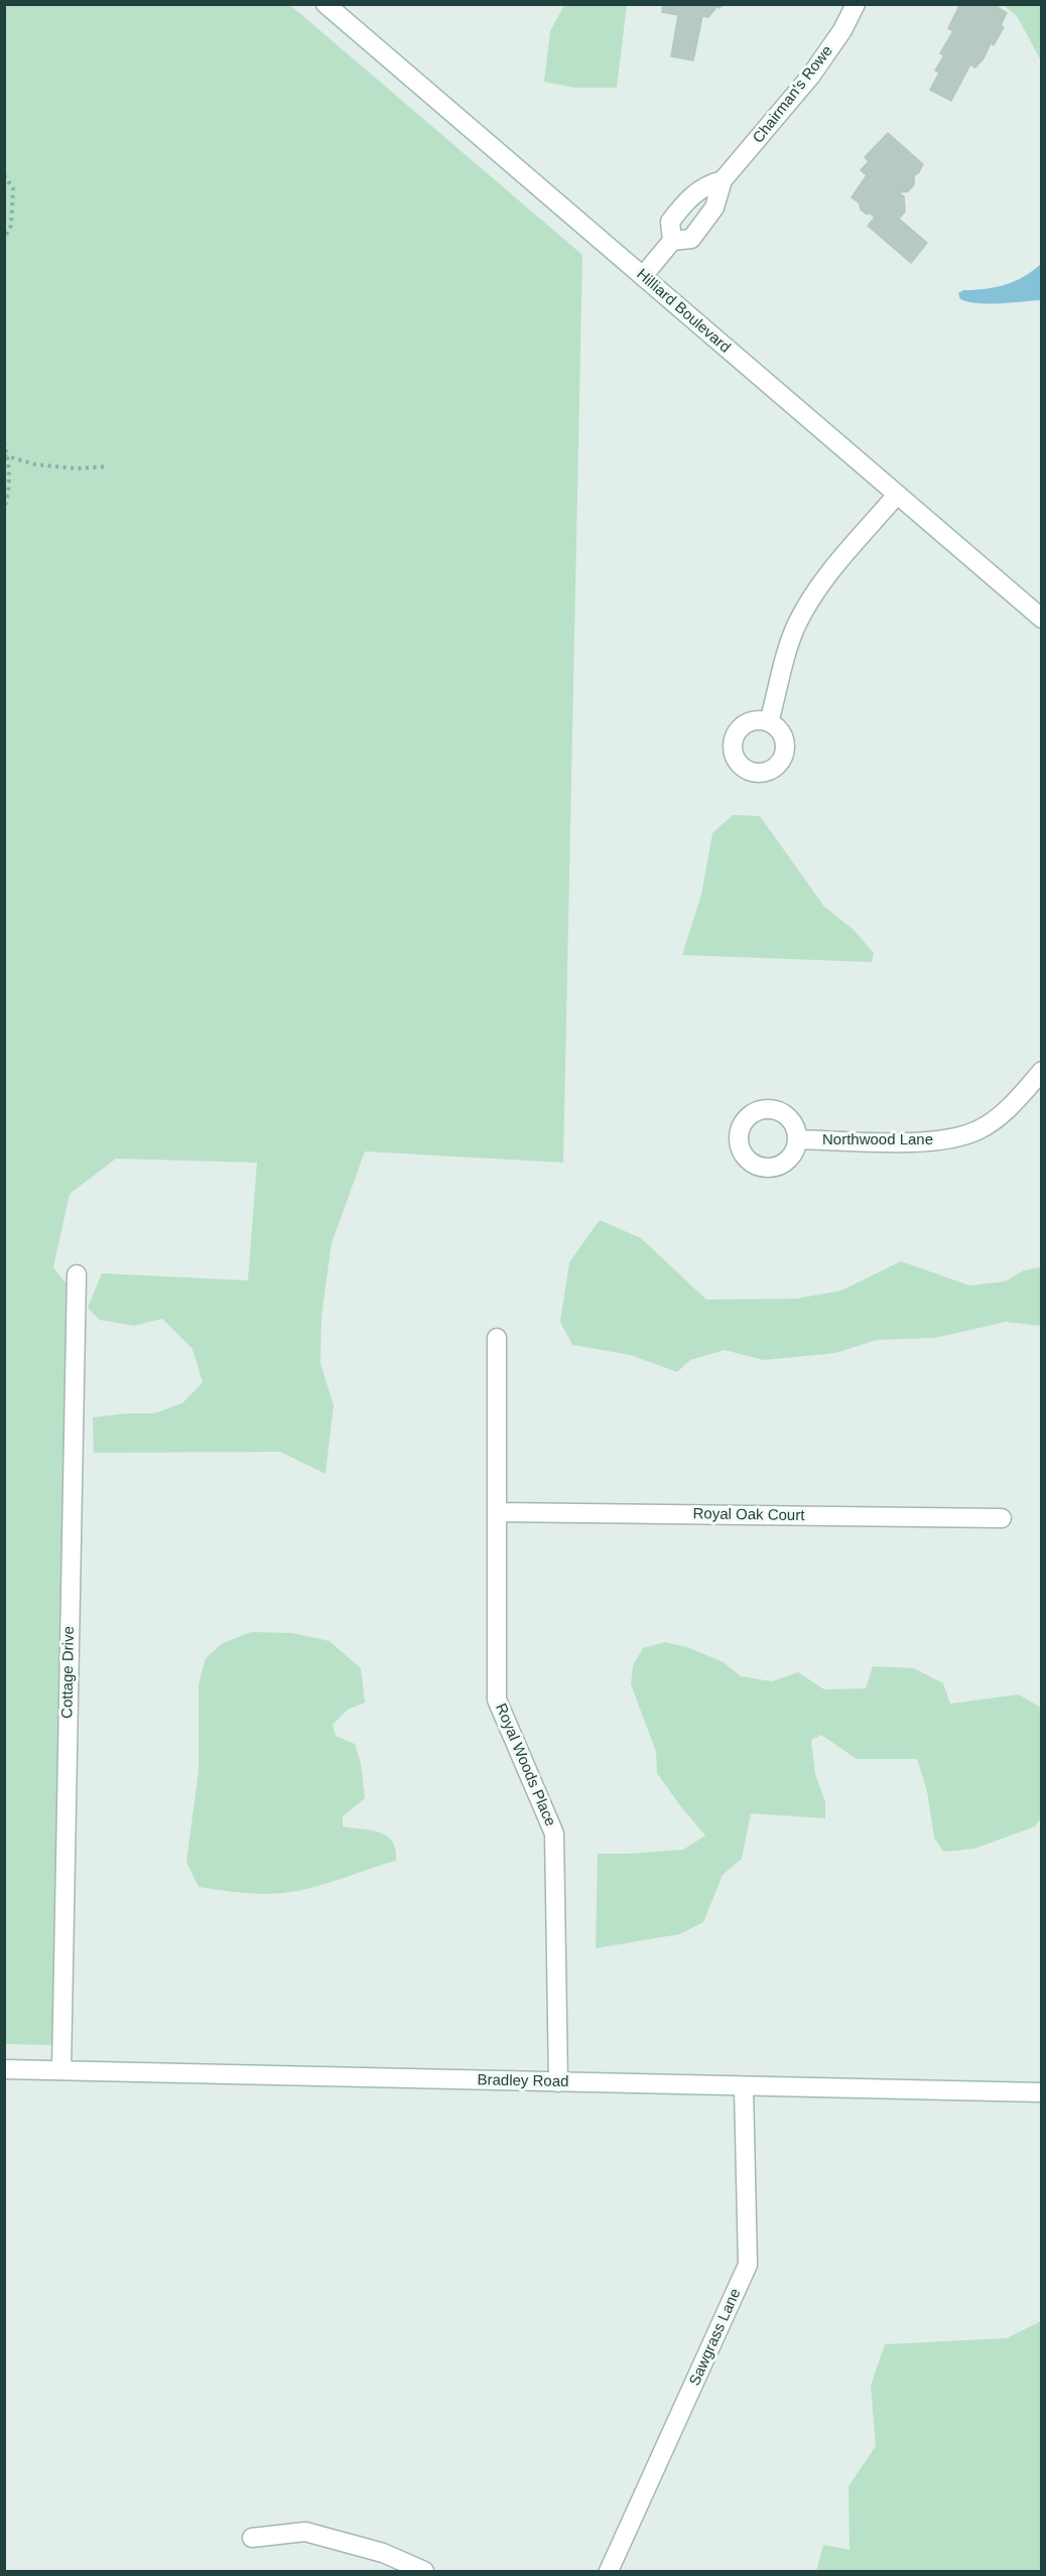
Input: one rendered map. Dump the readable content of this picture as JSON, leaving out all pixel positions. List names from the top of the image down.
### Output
{
  "streets": {
    "street": [
      "Chairman's Rowe",
      "Hilliard Boulevard",
      "Northwood Lane",
      "Royal Oak Court",
      "Cottage Drive",
      "Royal Woods Place",
      "Bradley Road",
      "Sawgrass Lane"
    ]
  },
  "crossings": [
    ["Chairman's Rowe", "Hilliard Boulevard"],
    ["Royal Oak Court", "Royal Woods Place"],
    ["Cottage Drive", "Bradley Road"],
    ["Royal Woods Place", "Bradley Road"],
    ["Bradley Road", "Sawgrass Lane"]
  ]
}
